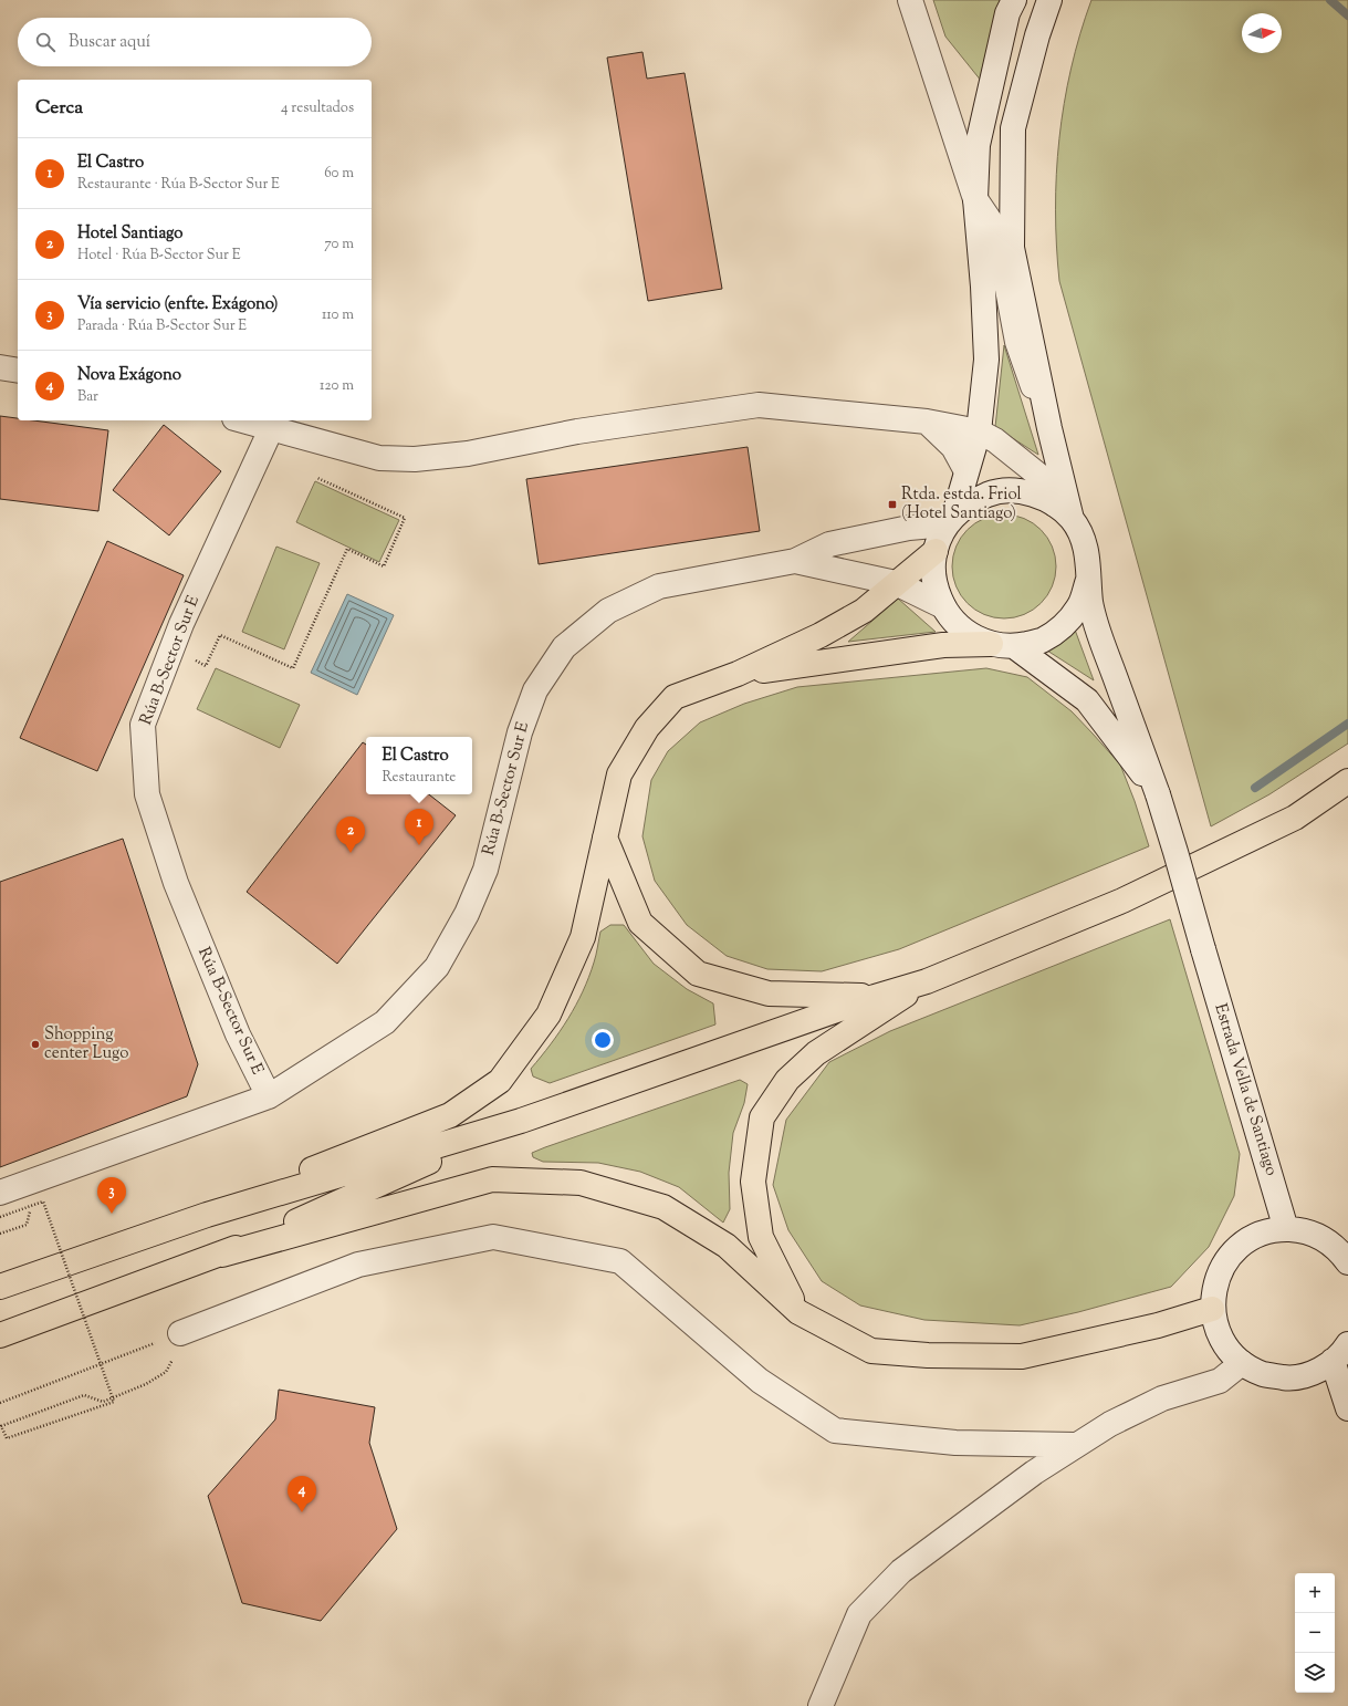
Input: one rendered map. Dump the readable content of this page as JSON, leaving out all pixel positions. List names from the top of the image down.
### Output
{
  "streets": {
    "street": ["Rúa B-Sector Sur E", "Estrada Vella de Santiago"]
  },
  "crossings": [
    ["Rúa B-Sector Sur E", "Estrada Vella de Santiago"]
  ],
  "places": {
    "transit": ["Rtda. estda. Friol (Hotel Santiago)"],
    "other": ["Shopping center Lugo"]
  },
  "north": "right",
  "page": {
    "search": "Buscar aquí",
    "heading": ["Cerca", "4 resultados"],
    "list": [
      {
        "mark": "1",
        "name": "El Castro",
        "note": "Restaurante · Rúa B-Sector Sur E",
        "value": "60 m"
      },
      {
        "mark": "2",
        "name": "Hotel Santiago",
        "note": "Hotel · Rúa B-Sector Sur E",
        "value": "70 m"
      },
      {
        "mark": "3",
        "name": "Vía servicio (enfte. Exágono)",
        "note": "Parada · Rúa B-Sector Sur E",
        "value": "110 m"
      },
      {
        "mark": "4",
        "name": "Nova Exágono",
        "note": "Bar",
        "value": "120 m"
      }
    ],
    "popup": ["El Castro", "Restaurante"],
    "pins": [
      "1",
      "2",
      "3",
      "4"
    ],
    "map_buttons": ["+", "−"]
  }
}
